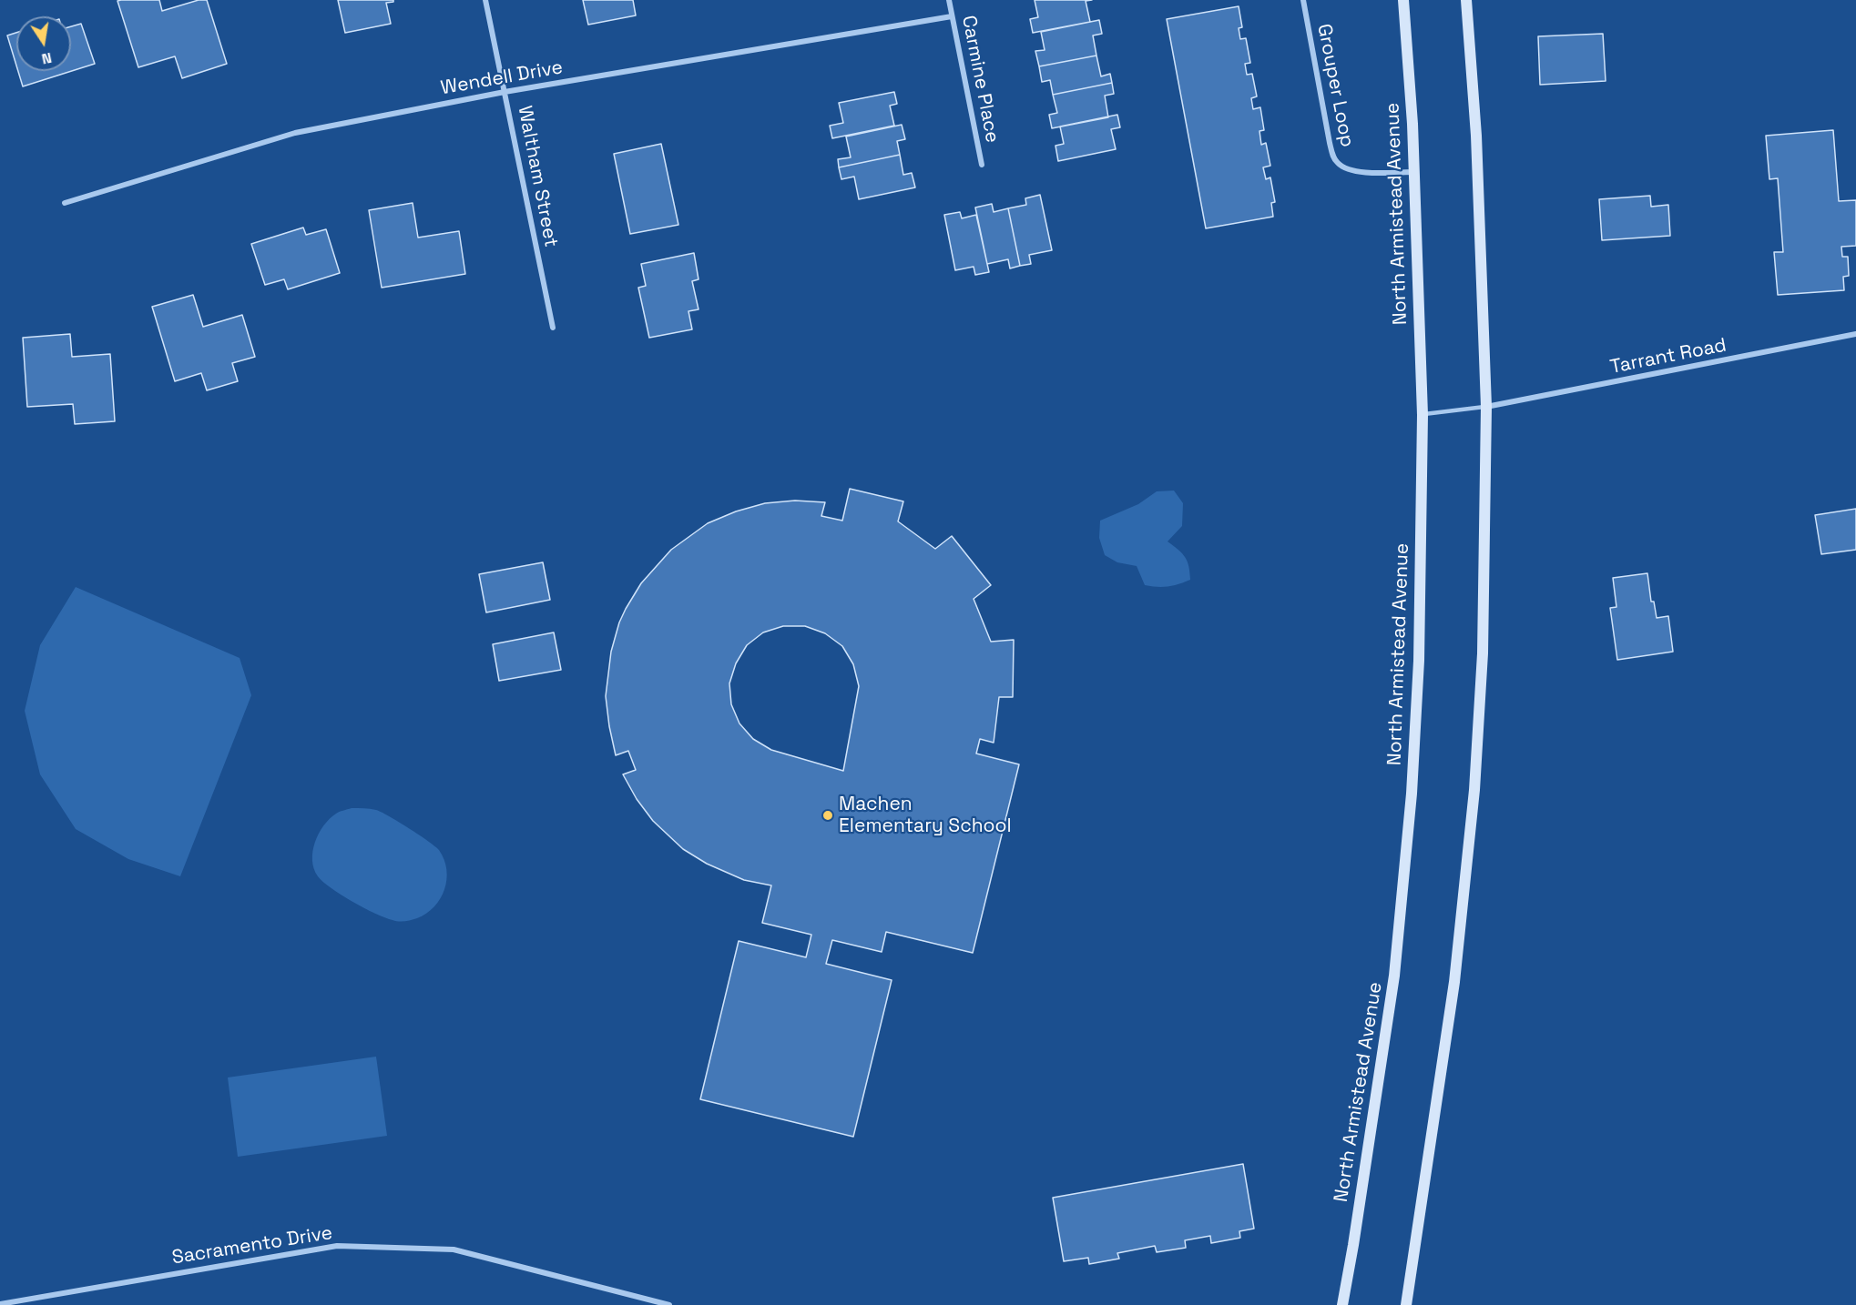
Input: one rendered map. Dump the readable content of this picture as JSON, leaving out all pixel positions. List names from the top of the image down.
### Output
{
  "streets": {
    "main road": ["North Armistead Avenue"],
    "street": [
      "Wendell Drive",
      "Carmine Place",
      "Grouper Loop",
      "Waltham Street",
      "Tarrant Road",
      "Sacramento Drive"
    ]
  },
  "crossings": [
    ["Wendell Drive", "Carmine Place"],
    ["Wendell Drive", "Waltham Street"],
    ["Grouper Loop", "North Armistead Avenue"]
  ],
  "places": ["Machen Elementary School"],
  "north": "bottom"
}
